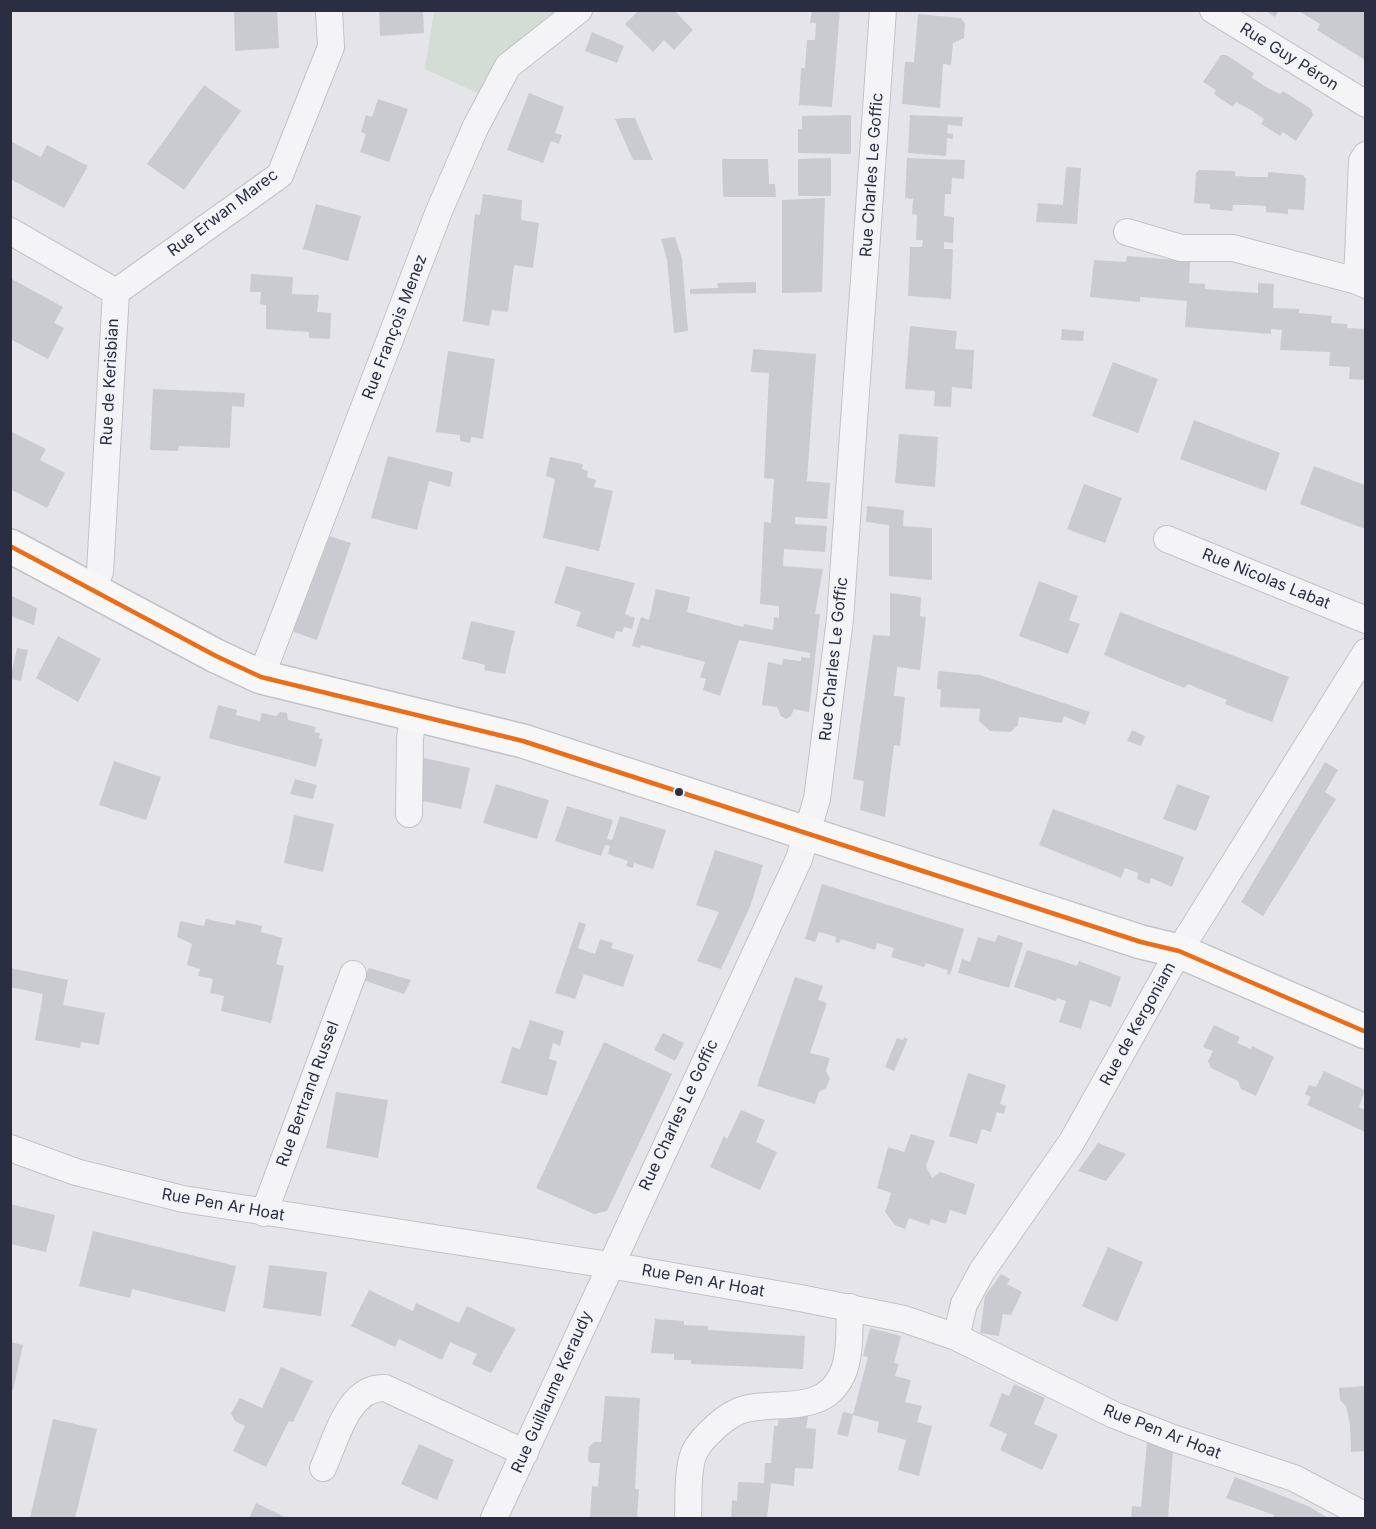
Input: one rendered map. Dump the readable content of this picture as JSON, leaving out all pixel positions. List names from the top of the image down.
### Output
{
  "streets": {
    "street": [
      "Rue Guy Péron",
      "Rue Charles Le Goffic",
      "Rue Erwan Marec",
      "Rue François Menez",
      "Rue de Kerisbian",
      "Rue Nicolas Labat",
      "Rue de Kergoniam",
      "Rue Bertrand Russel",
      "Rue Pen Ar Hoat",
      "Rue Guillaume Keraudy"
    ]
  },
  "crossings": [
    ["Rue Charles Le Goffic", "Rue Pen Ar Hoat"],
    ["Rue Charles Le Goffic", "Rue Guillaume Keraudy"],
    ["Rue Erwan Marec", "Rue de Kerisbian"],
    ["Rue de Kergoniam", "Rue Pen Ar Hoat"],
    ["Rue Bertrand Russel", "Rue Pen Ar Hoat"],
    ["Rue Pen Ar Hoat", "Rue Guillaume Keraudy"]
  ]
}
